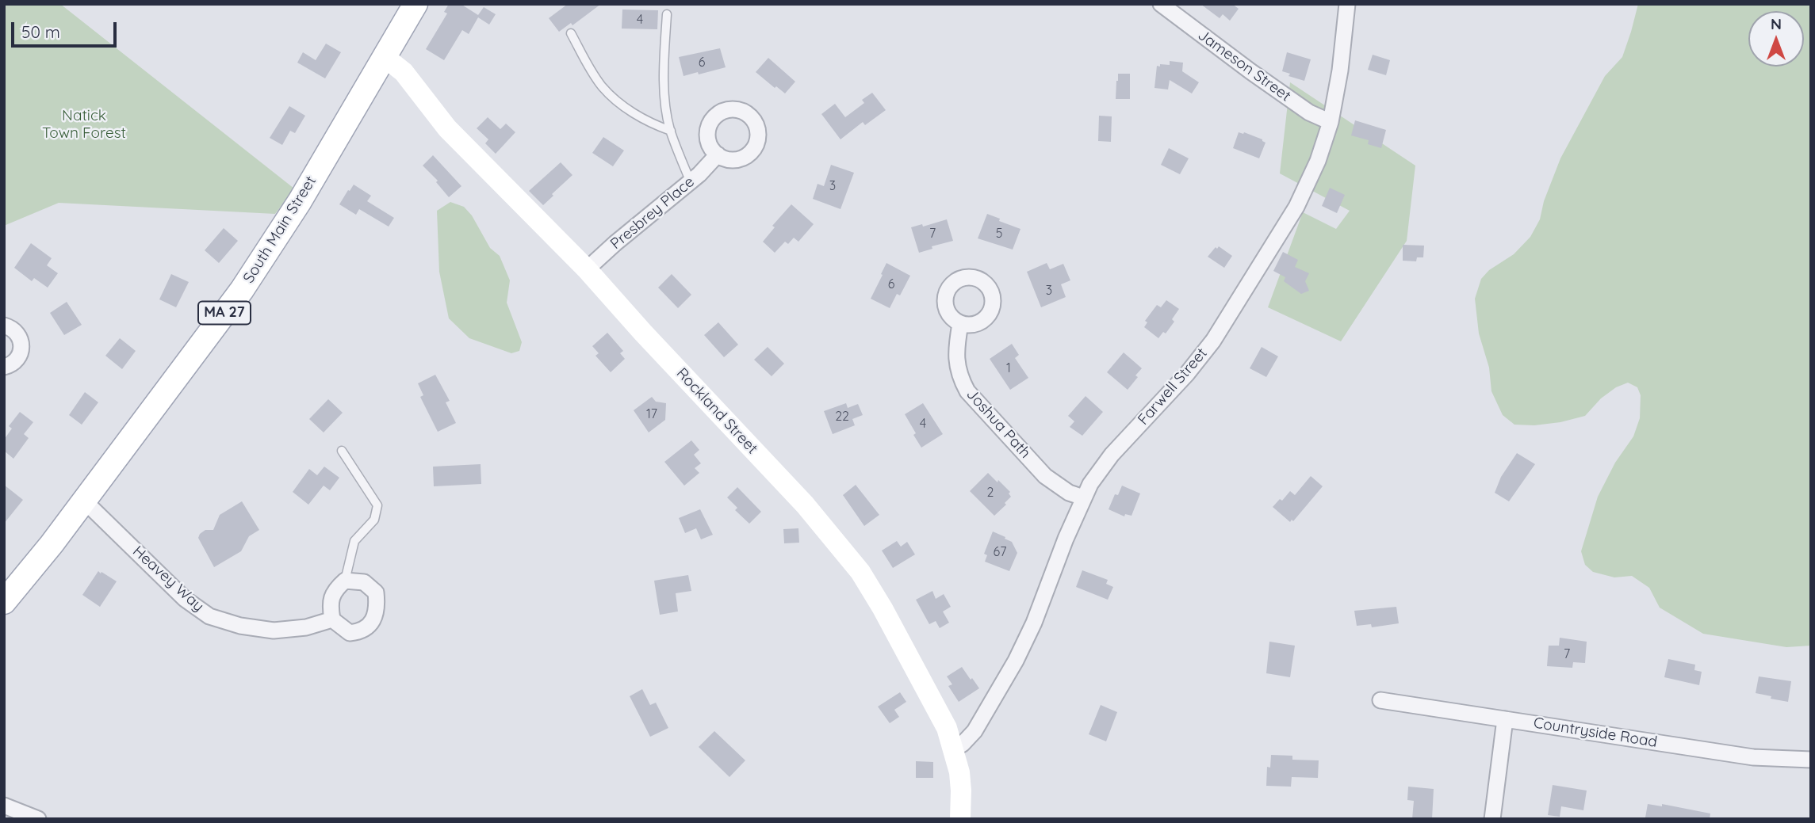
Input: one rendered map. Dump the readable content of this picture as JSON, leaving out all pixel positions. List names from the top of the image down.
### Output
{
  "streets": {
    "main road": ["South Main Street", "MA 27"],
    "street": [
      "Jameson Street",
      "Presbrey Place",
      "Farwell Street",
      "Rockland Street",
      "Joshua Path",
      "Heavey Way",
      "Countryside Road"
    ]
  },
  "crossings": [
    ["Jameson Street", "Farwell Street"],
    ["Presbrey Place", "Rockland Street"],
    ["South Main Street", "Rockland Street"],
    ["South Main Street", "Heavey Way"],
    ["Farwell Street", "Rockland Street"],
    ["Farwell Street", "Joshua Path"]
  ],
  "parks": ["Natick Town Forest"],
  "house_numbers": [
    "4",
    "6",
    "3",
    "7",
    "5",
    "6",
    "3",
    "1",
    "17",
    "22",
    "4",
    "2",
    "67",
    "7"
  ],
  "scale_bar": "50 m",
  "north": "top"
}
